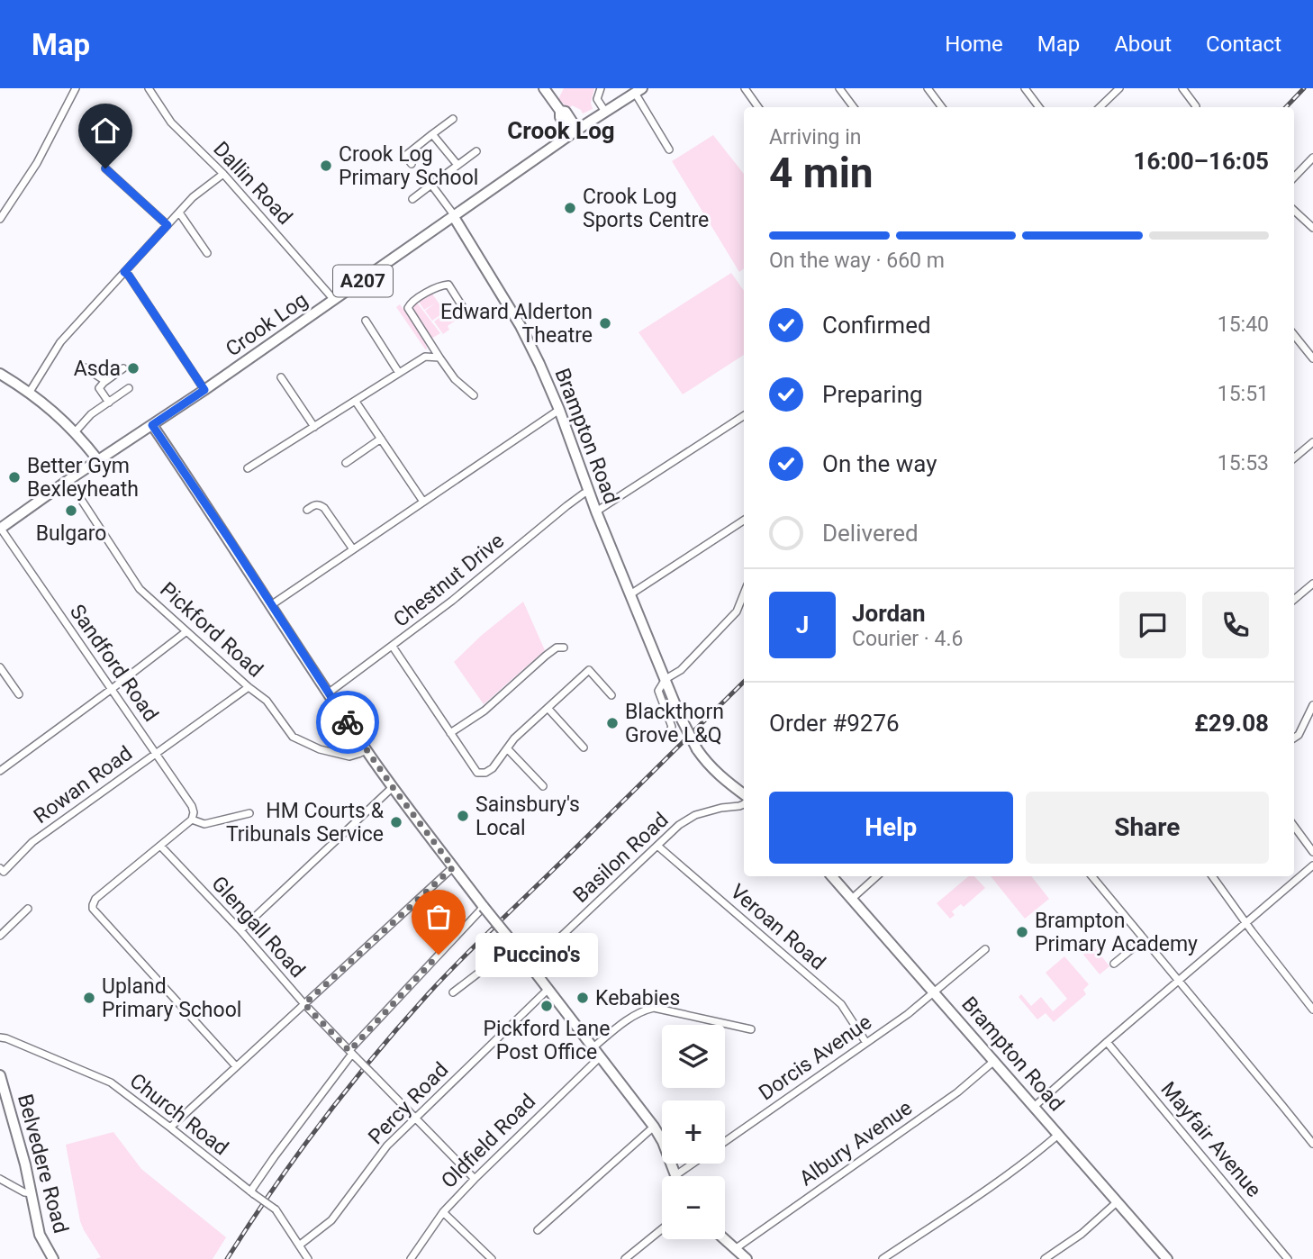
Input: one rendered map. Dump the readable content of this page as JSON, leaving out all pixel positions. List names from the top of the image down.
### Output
{
  "streets": {
    "street": [
      "Dallin Road",
      "A207",
      "Crook Log",
      "Brampton Road",
      "Chestnut Drive",
      "Pickford Road",
      "Sandford Road",
      "Rowan Road",
      "Basilon Road",
      "Glengall Road",
      "Veroan Road",
      "Dorcis Avenue",
      "Percy Road",
      "Church Road",
      "Mayfair Avenue",
      "Oldfield Road",
      "Albury Avenue",
      "Belvedere Road"
    ]
  },
  "crossings": [
    ["Dallin Road", "Crook Log"],
    ["A207", "Crook Log"],
    ["A207", "Pickford Road"],
    ["A207", "Sandford Road"],
    ["Crook Log", "Brampton Road"],
    ["Crook Log", "Pickford Road"],
    ["Brampton Road", "Chestnut Drive"],
    ["Brampton Road", "Dorcis Avenue"],
    ["Brampton Road", "Albury Avenue"],
    ["Pickford Road", "Rowan Road"],
    ["Sandford Road", "Rowan Road"],
    ["Basilon Road", "Veroan Road"],
    ["Glengall Road", "Percy Road"],
    ["Glengall Road", "Oldfield Road"],
    ["Veroan Road", "Dorcis Avenue"],
    ["Percy Road", "Church Road"]
  ],
  "districts": ["Crook Log"],
  "places": [
    "Crook Log Primary School",
    "Crook Log Sports Centre",
    "Edward Alderton Theatre",
    "Asda",
    "Better Gym Bexleyheath",
    "Bulgaro",
    "Blackthorn Grove L&Q",
    "Sainsbury's Local",
    "HM Courts & Tribunals Service",
    "Brampton Primary Academy",
    "Puccino's",
    "Upland Primary School",
    "Kebabies",
    "Pickford Lane Post Office"
  ],
  "page": {
    "header": "Map",
    "nav": [
      "Home",
      "Map",
      "About",
      "Contact"
    ],
    "heading": ["4 min", "Arriving in", "16:00–16:05"],
    "panel": [
      "Jordan",
      "Courier · 4.6",
      "Order #9276",
      "£29.08"
    ],
    "bar": "On the way · 660 m",
    "list": [
      ["Confirmed", "15:40"],
      ["Preparing", "15:51"],
      ["On the way", "15:53"],
      "Delivered"
    ],
    "round": "J",
    "buttons": ["Help", "Share"],
    "bubble": "Puccino's",
    "map_buttons": ["+", "−"]
  }
}
